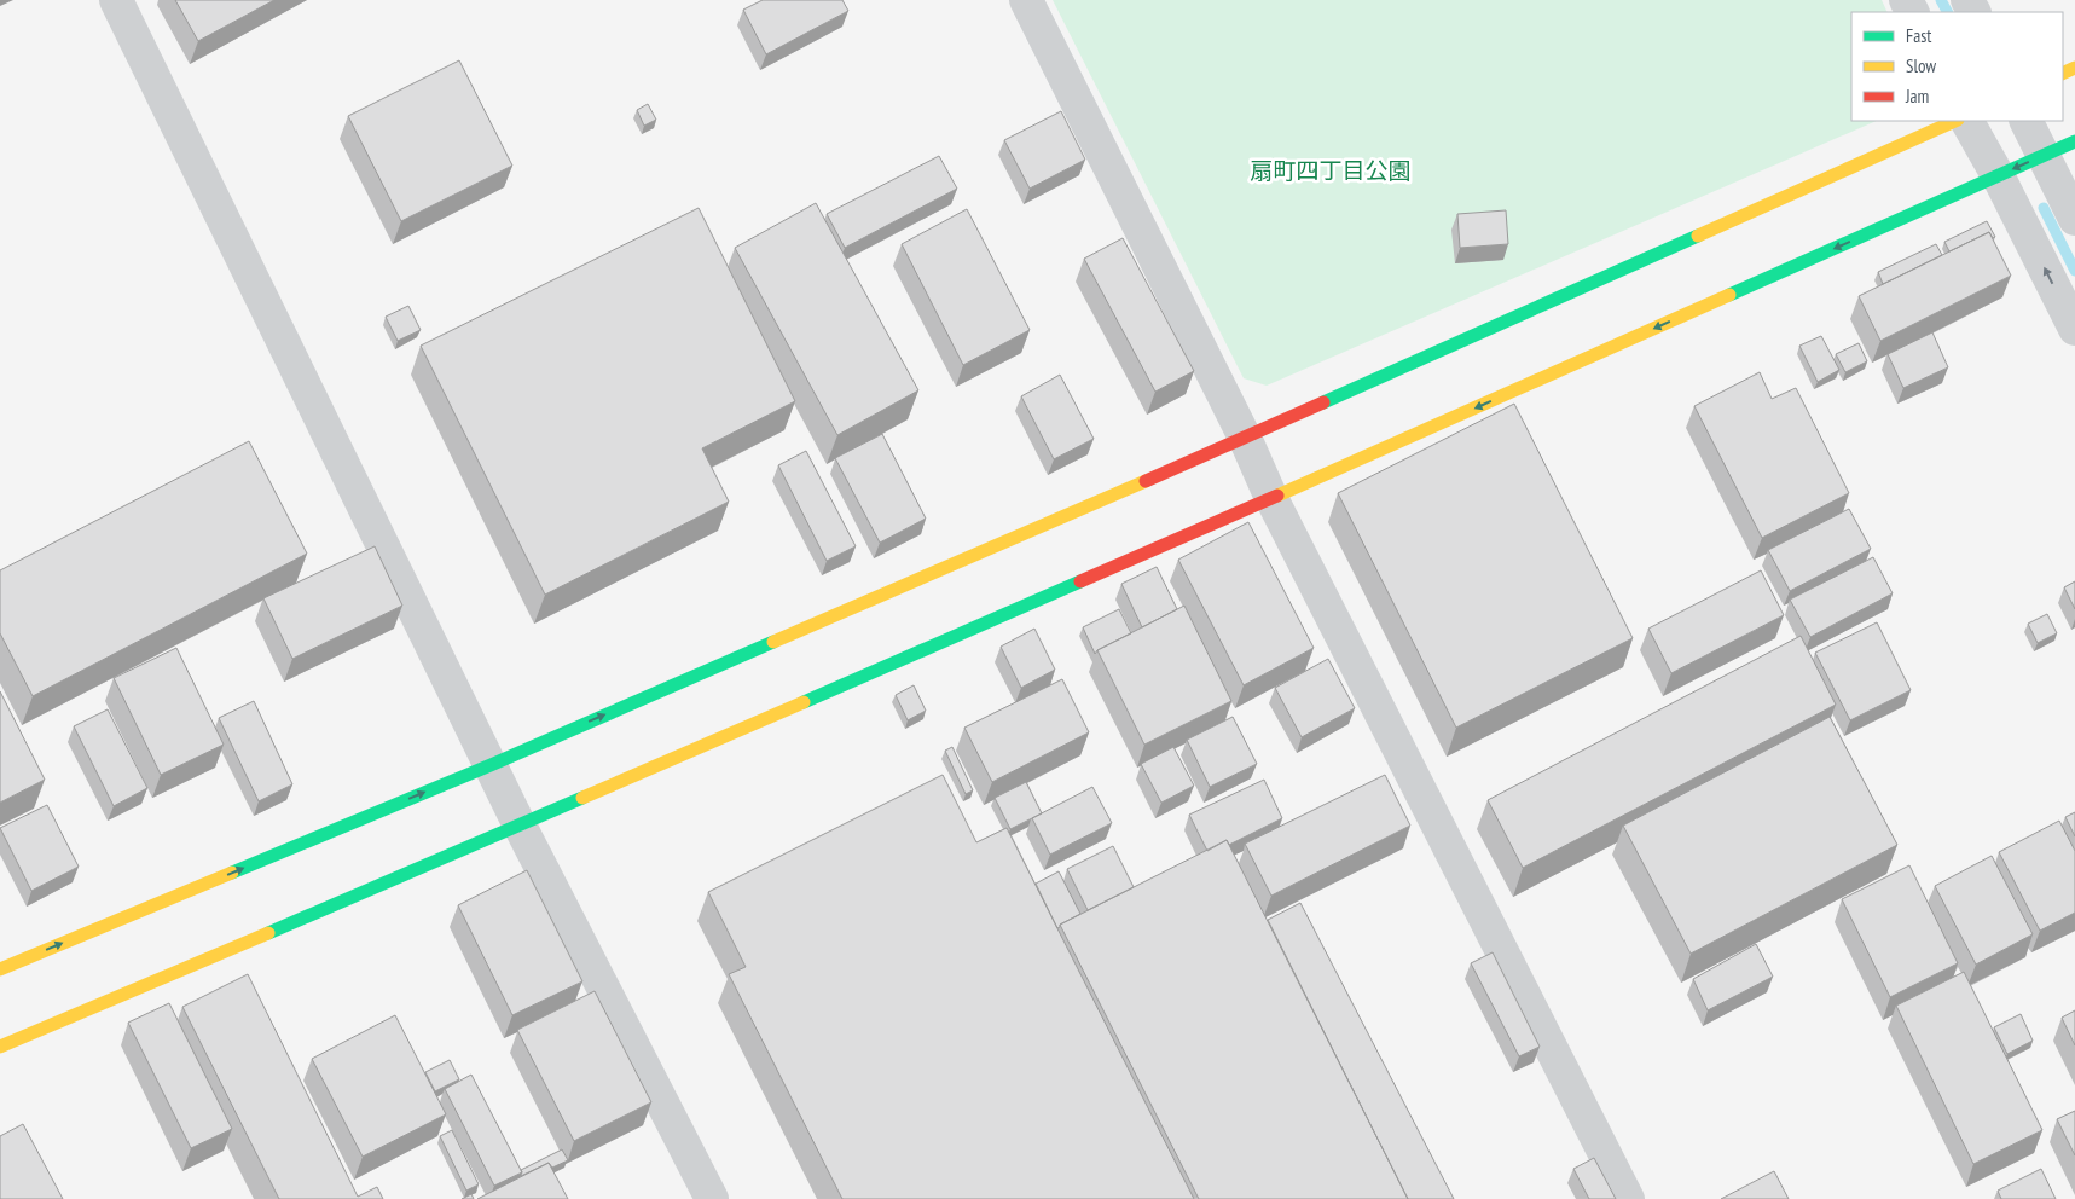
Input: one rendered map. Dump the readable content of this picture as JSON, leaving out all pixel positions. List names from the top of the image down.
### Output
{
  "parks": ["扇町四丁目公園"],
  "legend": ["Fast", "Slow", "Jam"]
}
